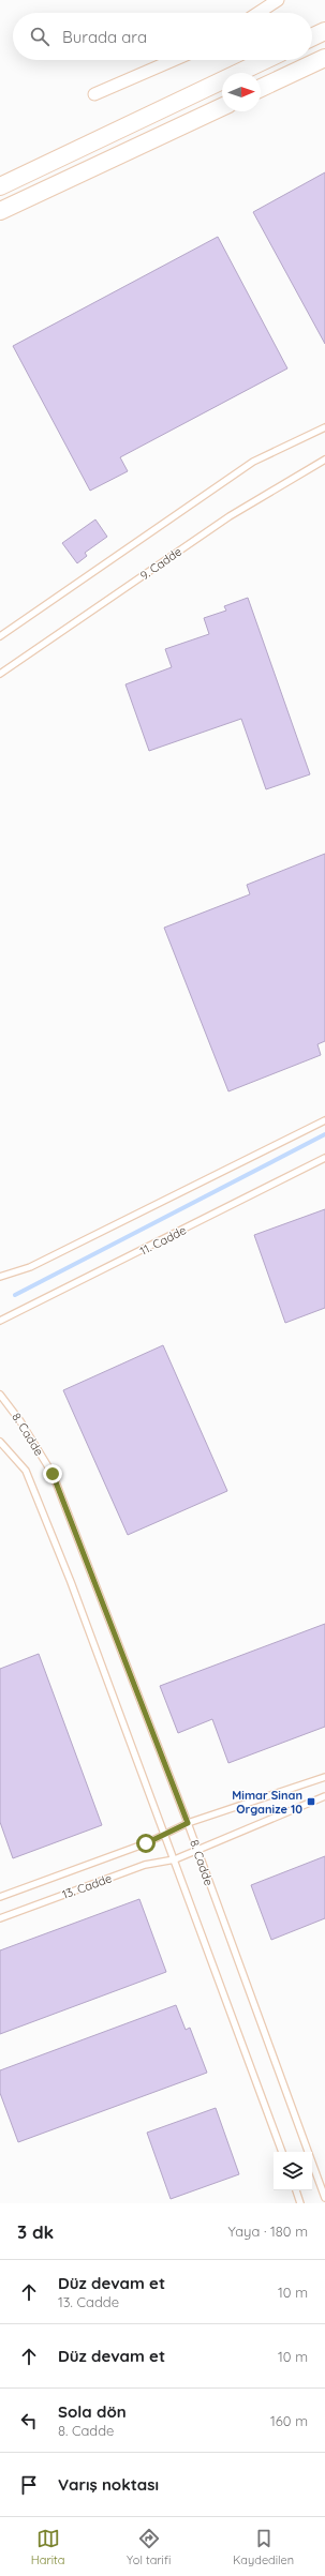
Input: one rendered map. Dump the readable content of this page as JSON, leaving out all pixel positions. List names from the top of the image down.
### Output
{
  "streets": {
    "lane": [
      "9. Cadde",
      "11. Cadde",
      "8. Cadde",
      "13. Cadde"
    ]
  },
  "crossings": [
    ["8. Cadde", "13. Cadde"]
  ],
  "places": {
    "transit": ["Mimar Sinan Organize 10"]
  },
  "north": "right",
  "page": {
    "search": "Burada ara",
    "heading": ["3 dk", "Yaya · 180 m"],
    "list": [
      ["Düz devam et", "13. Cadde", "10 m"],
      ["Düz devam et", "10 m"],
      ["Sola dön", "8. Cadde", "160 m"],
      "Varış noktası"
    ],
    "nav": ["Harita", "Yol tarifi", "Kaydedilen"]
  }
}
